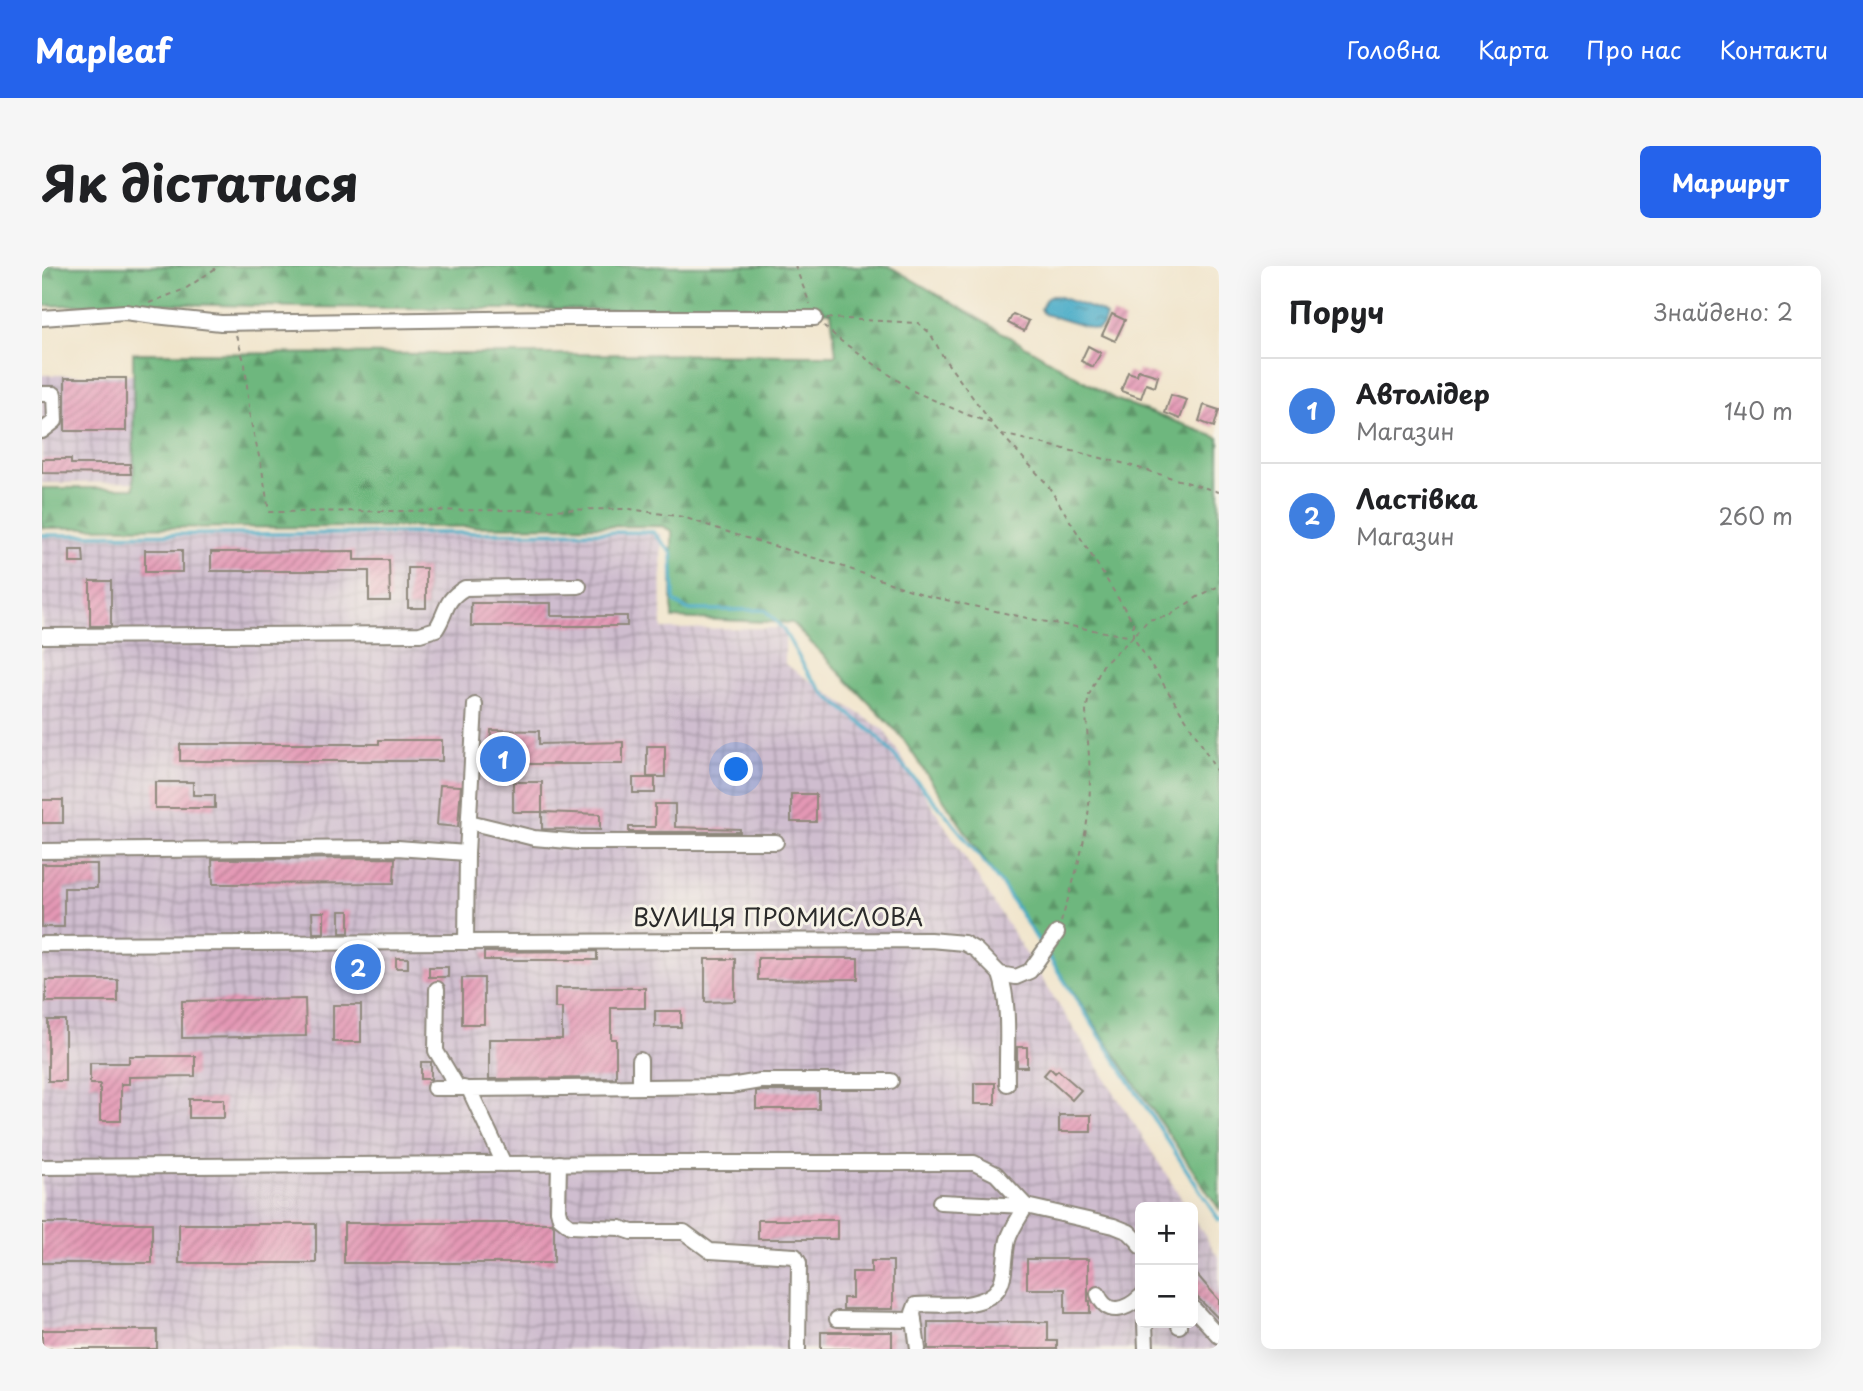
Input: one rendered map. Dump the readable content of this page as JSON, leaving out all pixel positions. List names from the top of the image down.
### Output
{
  "streets": {
    "street": ["ВУЛИЦЯ ПРОМИСЛОВА"]
  },
  "page": {
    "header": "Mapleaf",
    "nav": [
      "Головна",
      "Карта",
      "Про нас",
      "Контакти"
    ],
    "title": "Як дістатися",
    "buttons": "Маршрут",
    "heading": ["Поруч", "Знайдено: 2"],
    "list": [
      {
        "mark": "1",
        "name": "Автолідер",
        "note": "Магазин",
        "value": "140 m"
      },
      {
        "mark": "2",
        "name": "Ластівка",
        "note": "Магазин",
        "value": "260 m"
      }
    ],
    "pins": ["1", "2"],
    "map_buttons": ["+", "−"]
  }
}
